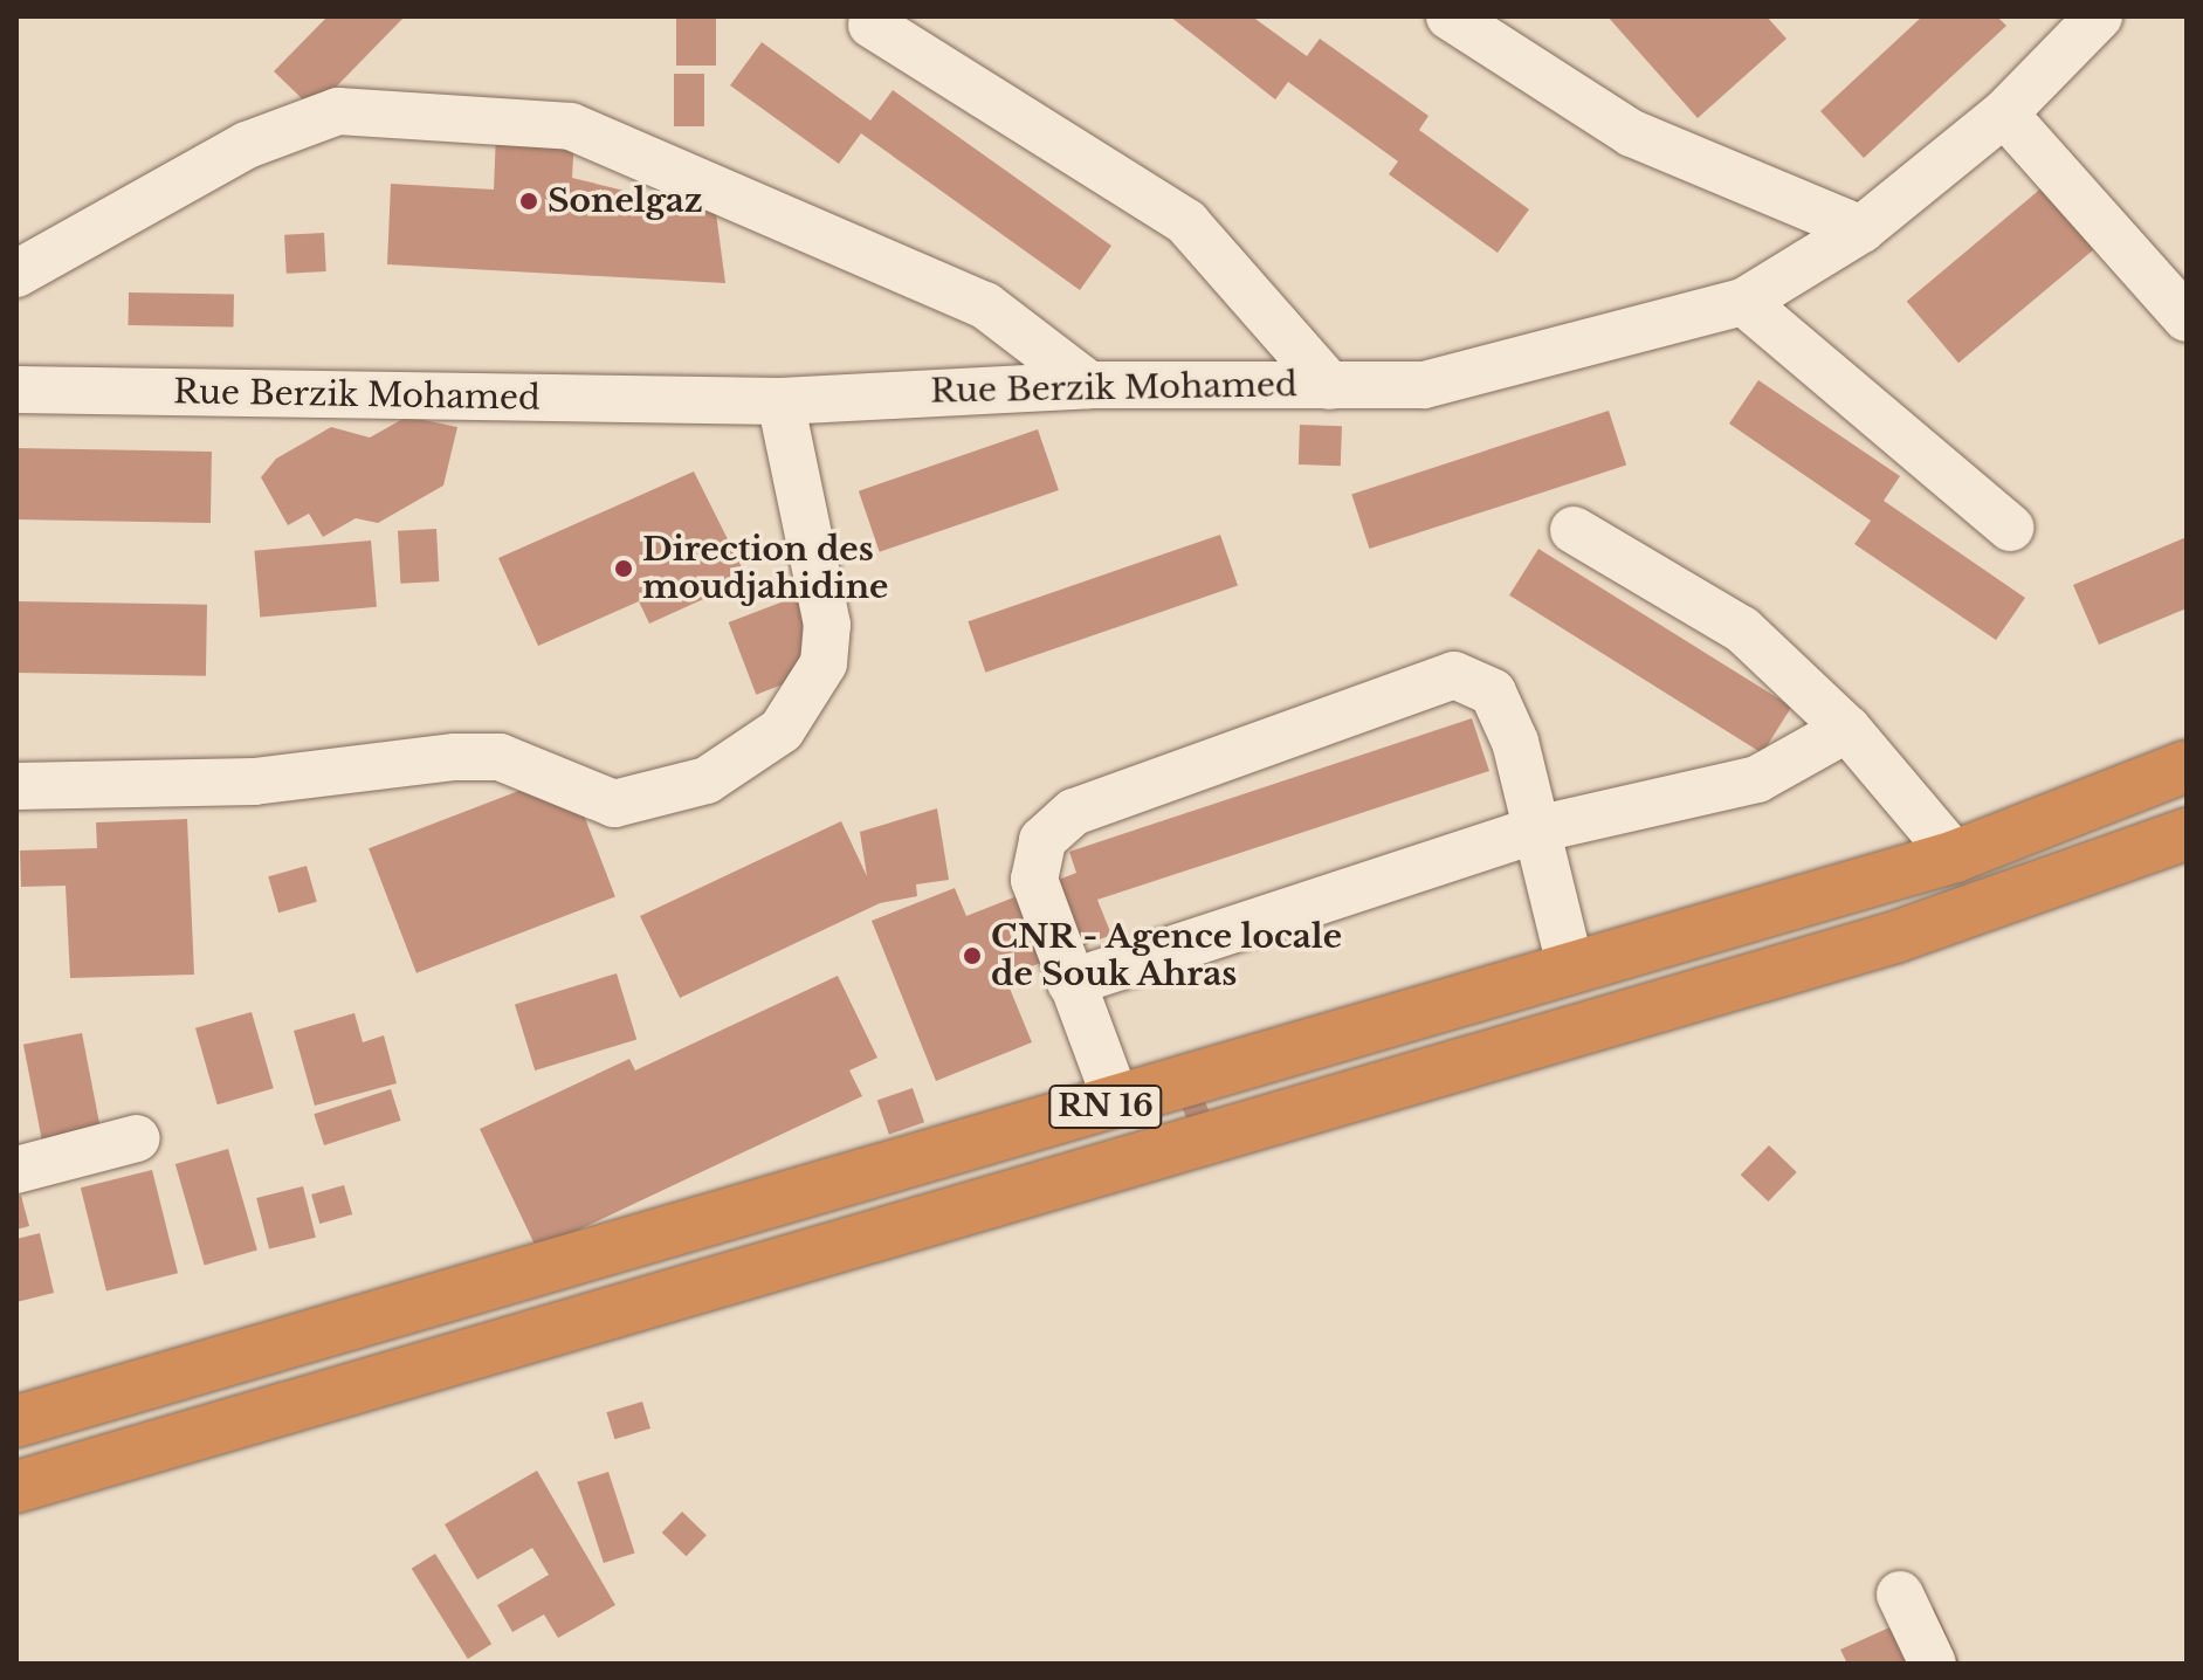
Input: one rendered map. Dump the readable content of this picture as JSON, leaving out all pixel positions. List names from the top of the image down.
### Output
{
  "streets": {
    "highway": ["RN 16"],
    "street": ["Rue Berzik Mohamed"]
  },
  "places": ["Sonelgaz", "Direction des moudjahidine", "CNR - Agence locale de Souk Ahras"]
}
